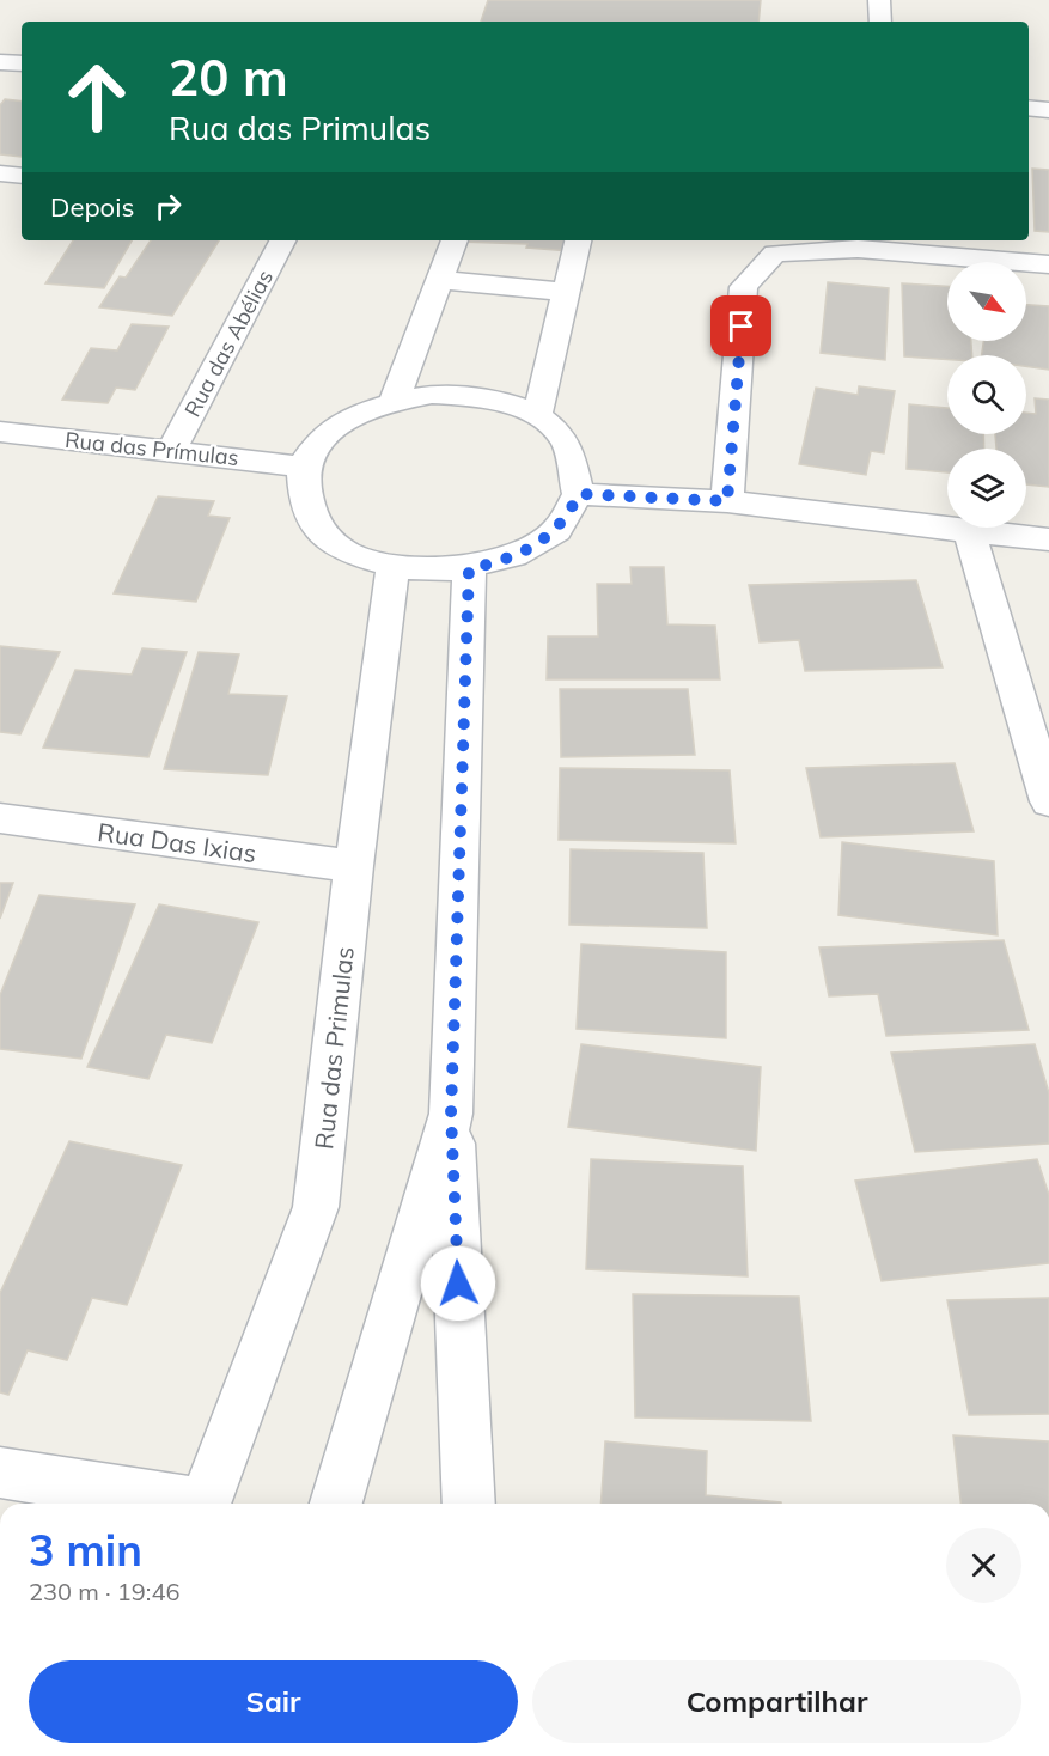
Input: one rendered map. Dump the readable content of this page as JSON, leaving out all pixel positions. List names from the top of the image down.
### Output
{
  "streets": {
    "street": [
      "Rua das Abélias",
      "Rua das Prímulas",
      "Rua Das Ixias",
      "Rua das Primulas"
    ]
  },
  "crossings": [
    ["Rua das Abélias", "Rua das Prímulas"],
    ["Rua das Prímulas", "Rua das Primulas"],
    ["Rua Das Ixias", "Rua das Primulas"]
  ],
  "north": "bottom right",
  "page": {
    "turn": ["20 m", "Rua das Primulas"],
    "then": "Depois",
    "heading": ["3 min", "230 m · 19:46"],
    "buttons": ["Sair", "Compartilhar"]
  }
}
